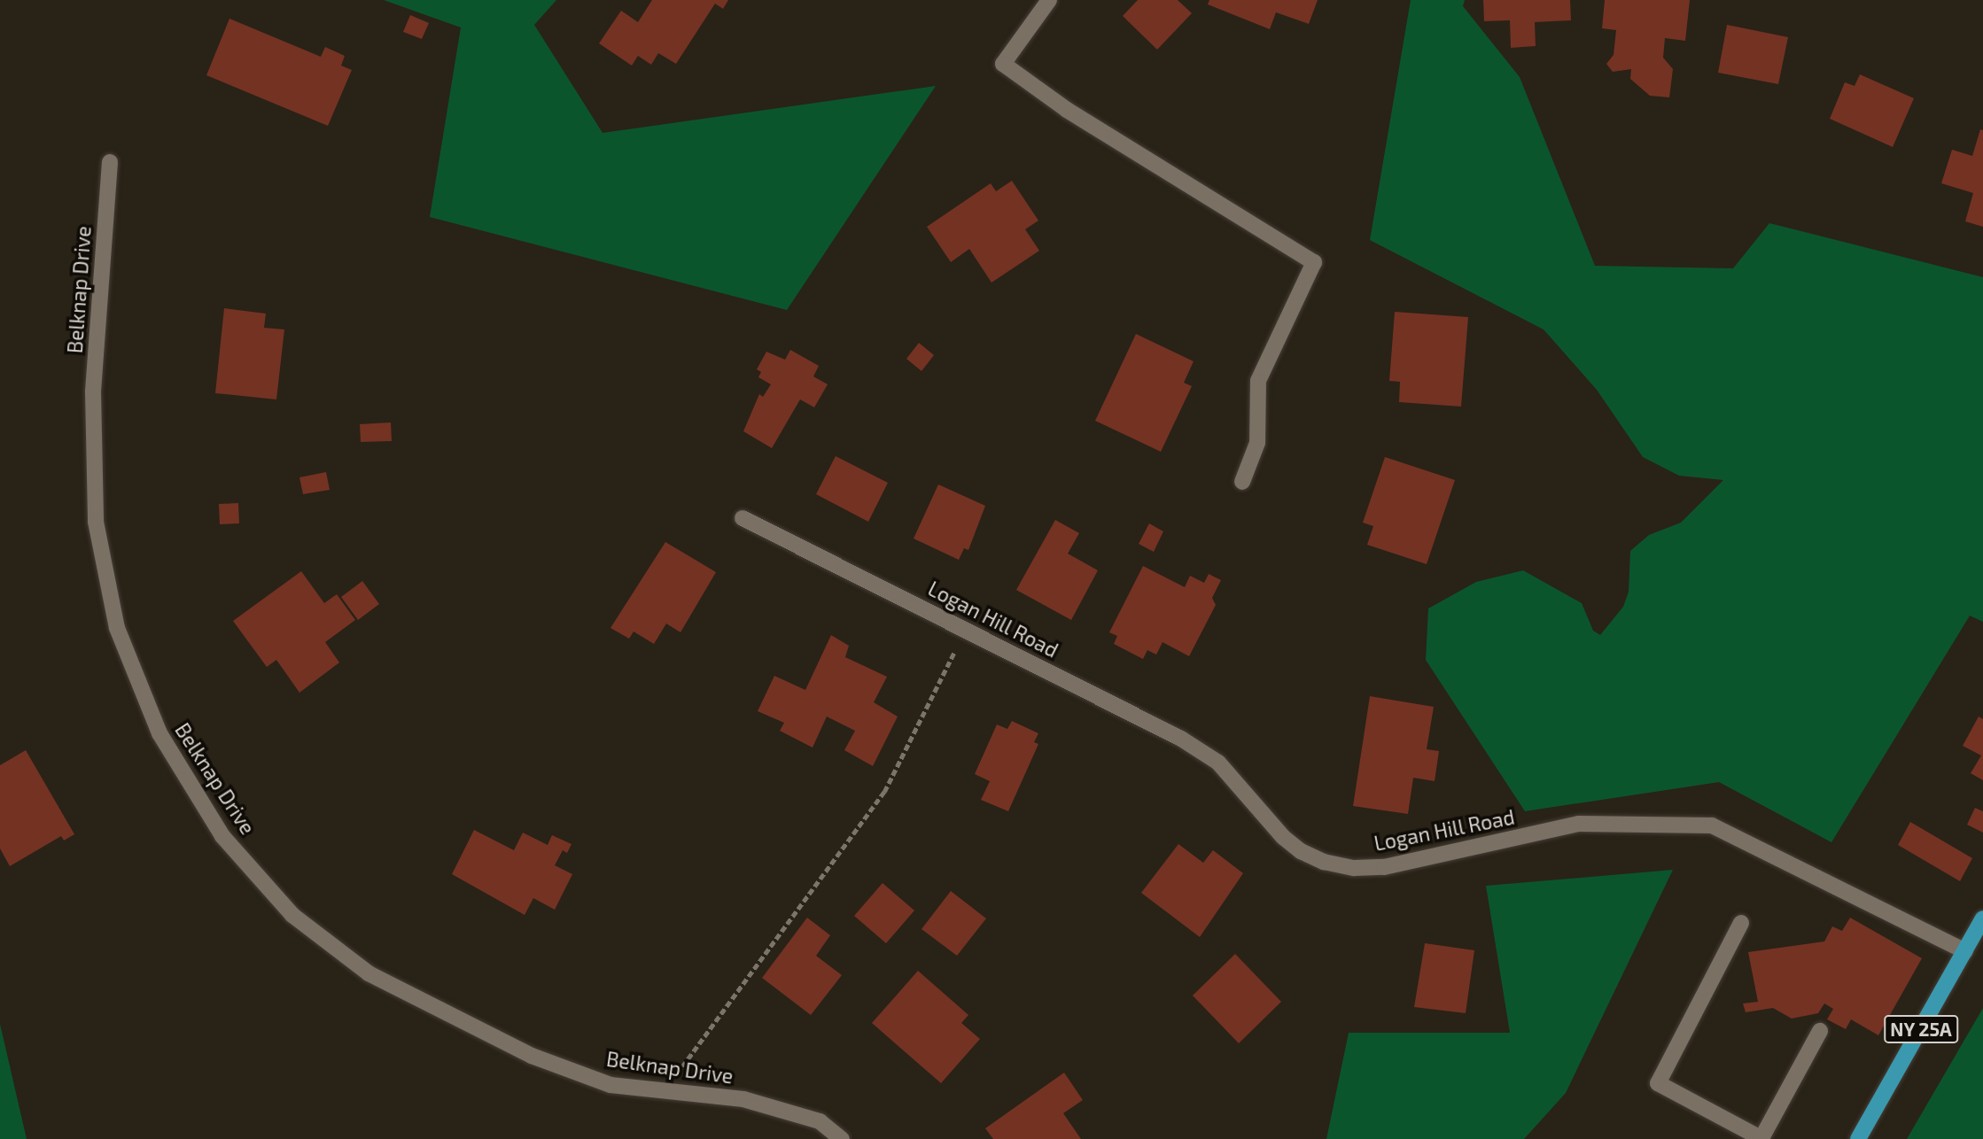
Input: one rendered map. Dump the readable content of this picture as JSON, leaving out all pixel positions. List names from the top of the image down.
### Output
{
  "streets": {
    "main road": ["NY 25A"],
    "street": ["Belknap Drive", "Logan Hill Road"]
  },
  "crossings": [
    ["Logan Hill Road", "NY 25A"]
  ]
}
